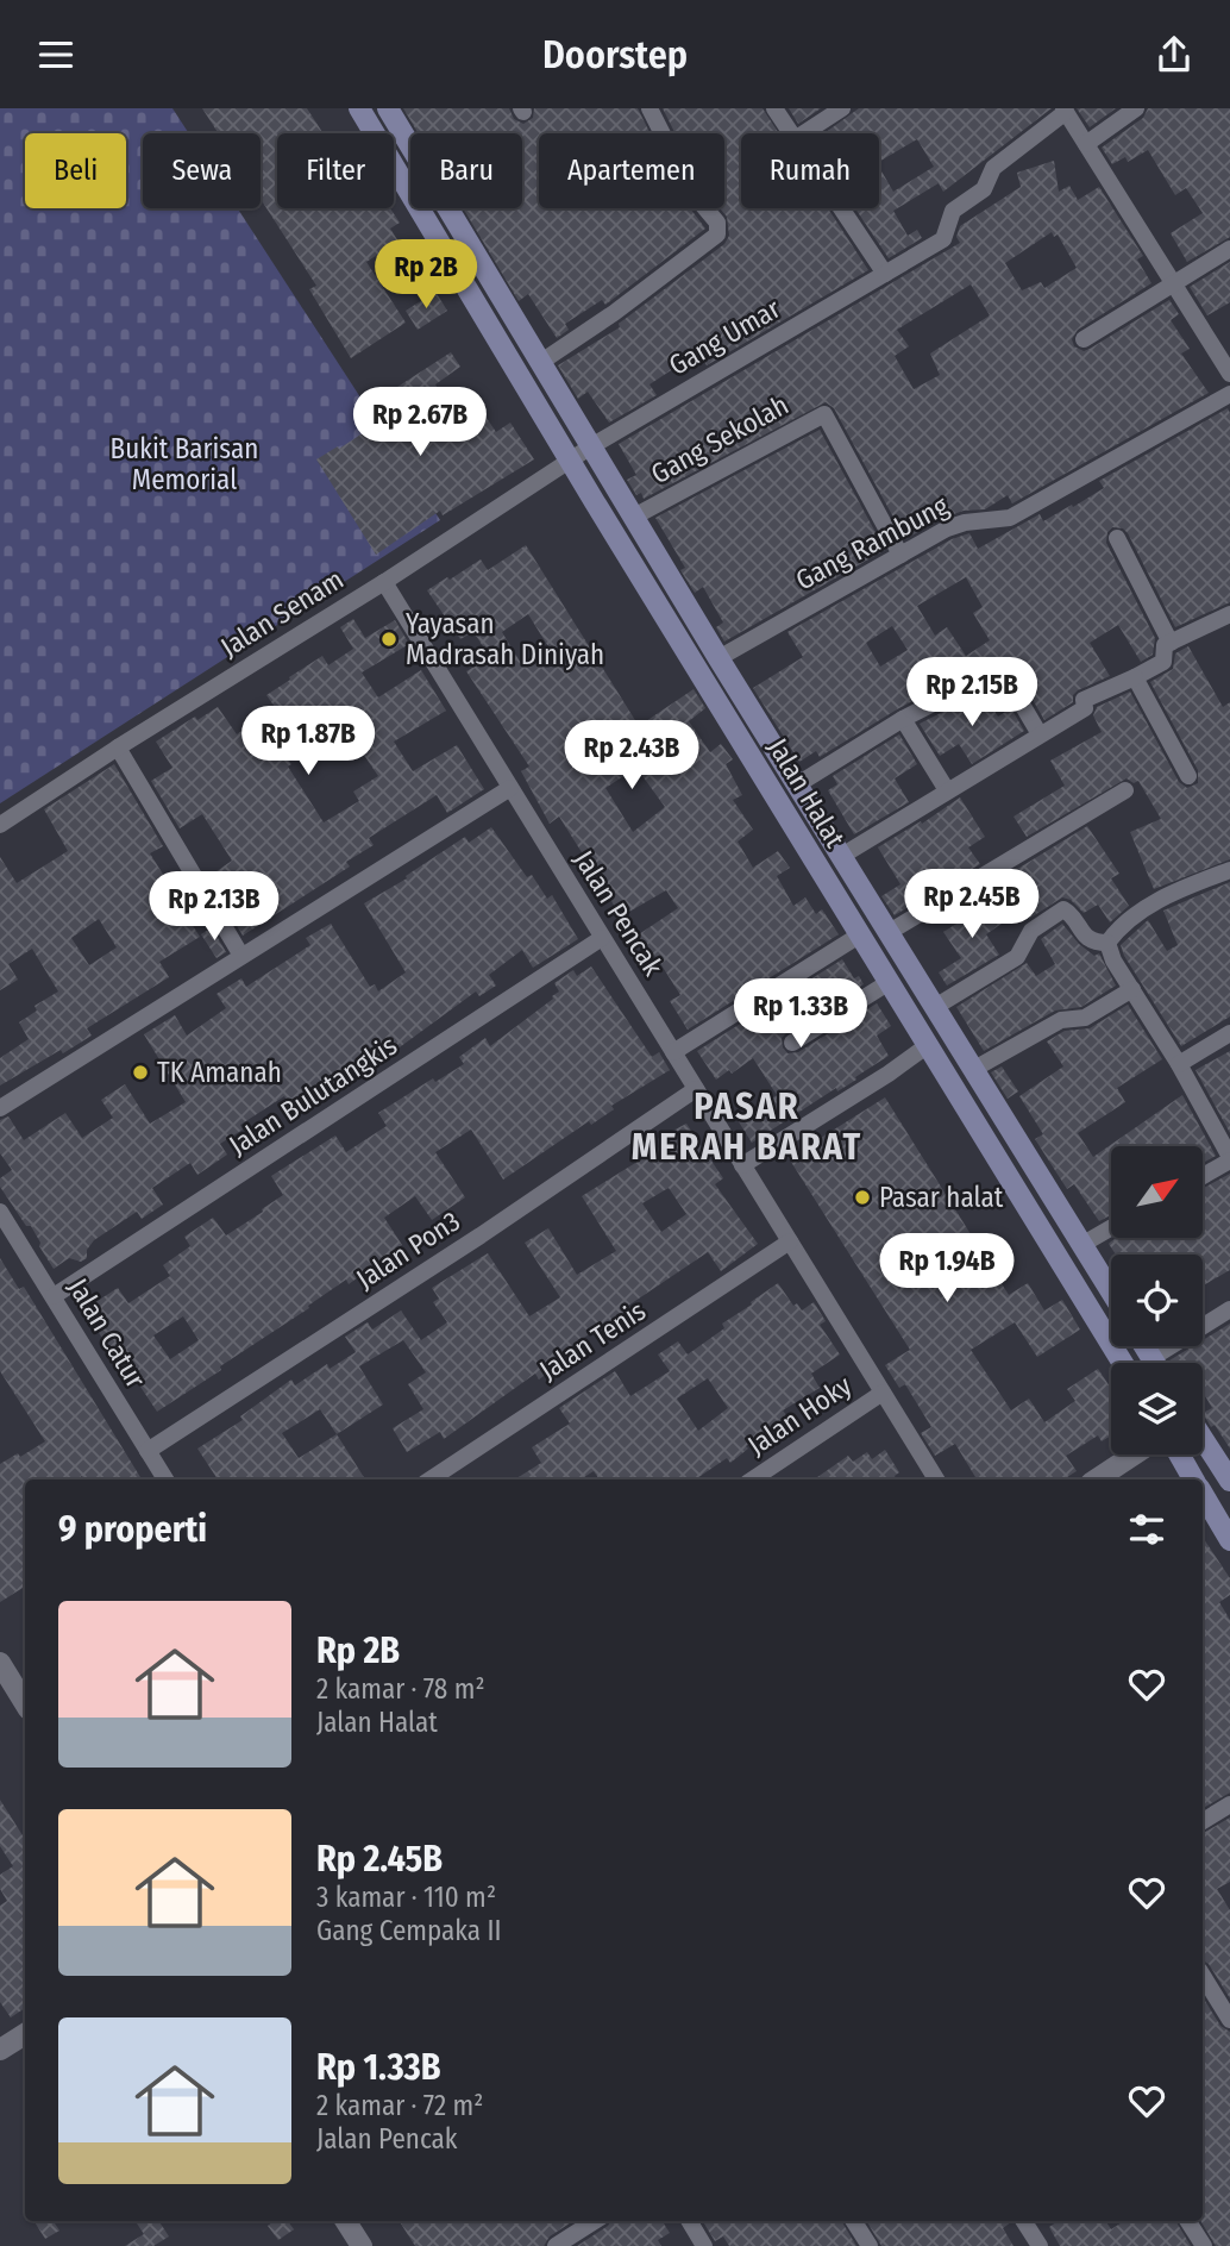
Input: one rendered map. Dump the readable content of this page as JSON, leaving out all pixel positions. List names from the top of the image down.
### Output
{
  "streets": {
    "main road": ["Jalan Halat"],
    "street": [
      "Gang Umar",
      "Gang Sekolah",
      "Gang Rambung",
      "Jalan Senam",
      "Jalan Pencak",
      "Jalan Bulutangkis",
      "Jalan Pon3",
      "Jalan Catur",
      "Jalan Tenis",
      "Jalan Hoky"
    ]
  },
  "crossings": [
    ["Gang Umar", "Jalan Senam"],
    ["Gang Umar", "Jalan Halat"],
    ["Gang Sekolah", "Gang Rambung"],
    ["Gang Sekolah", "Jalan Halat"],
    ["Gang Rambung", "Jalan Halat"],
    ["Jalan Senam", "Jalan Halat"],
    ["Jalan Senam", "Jalan Pencak"],
    ["Jalan Pencak", "Jalan Bulutangkis"],
    ["Jalan Pencak", "Jalan Pon3"],
    ["Jalan Pencak", "Jalan Tenis"],
    ["Jalan Pencak", "Jalan Hoky"],
    ["Jalan Bulutangkis", "Jalan Catur"],
    ["Jalan Pon3", "Jalan Catur"]
  ],
  "districts": ["PASAR MERAH BARAT"],
  "parks": ["Bukit Barisan Memorial"],
  "places": ["Yayasan Madrasah Diniyah", "TK Amanah", "Pasar halat"],
  "north": "top right",
  "page": {
    "header": "Doorstep",
    "chip": [
      "Beli",
      "Sewa",
      "Filter",
      "Baru",
      "Apartemen",
      "Rumah"
    ],
    "price": [
      "Rp 2B",
      "Rp 2.67B",
      "Rp 2.15B",
      "Rp 1.87B",
      "Rp 2.43B",
      "Rp 2.45B",
      "Rp 2.13B",
      "Rp 1.33B",
      "Rp 1.94B"
    ],
    "heading": "9 properti",
    "list": [
      {
        "name": "Rp 2B",
        "note": "2 kamar · 78 m² · Jalan Halat"
      },
      {
        "name": "Rp 2.45B",
        "note": "3 kamar · 110 m² · Gang Cempaka II"
      },
      {
        "name": "Rp 1.33B",
        "note": "2 kamar · 72 m² · Jalan Pencak"
      }
    ]
  }
}
